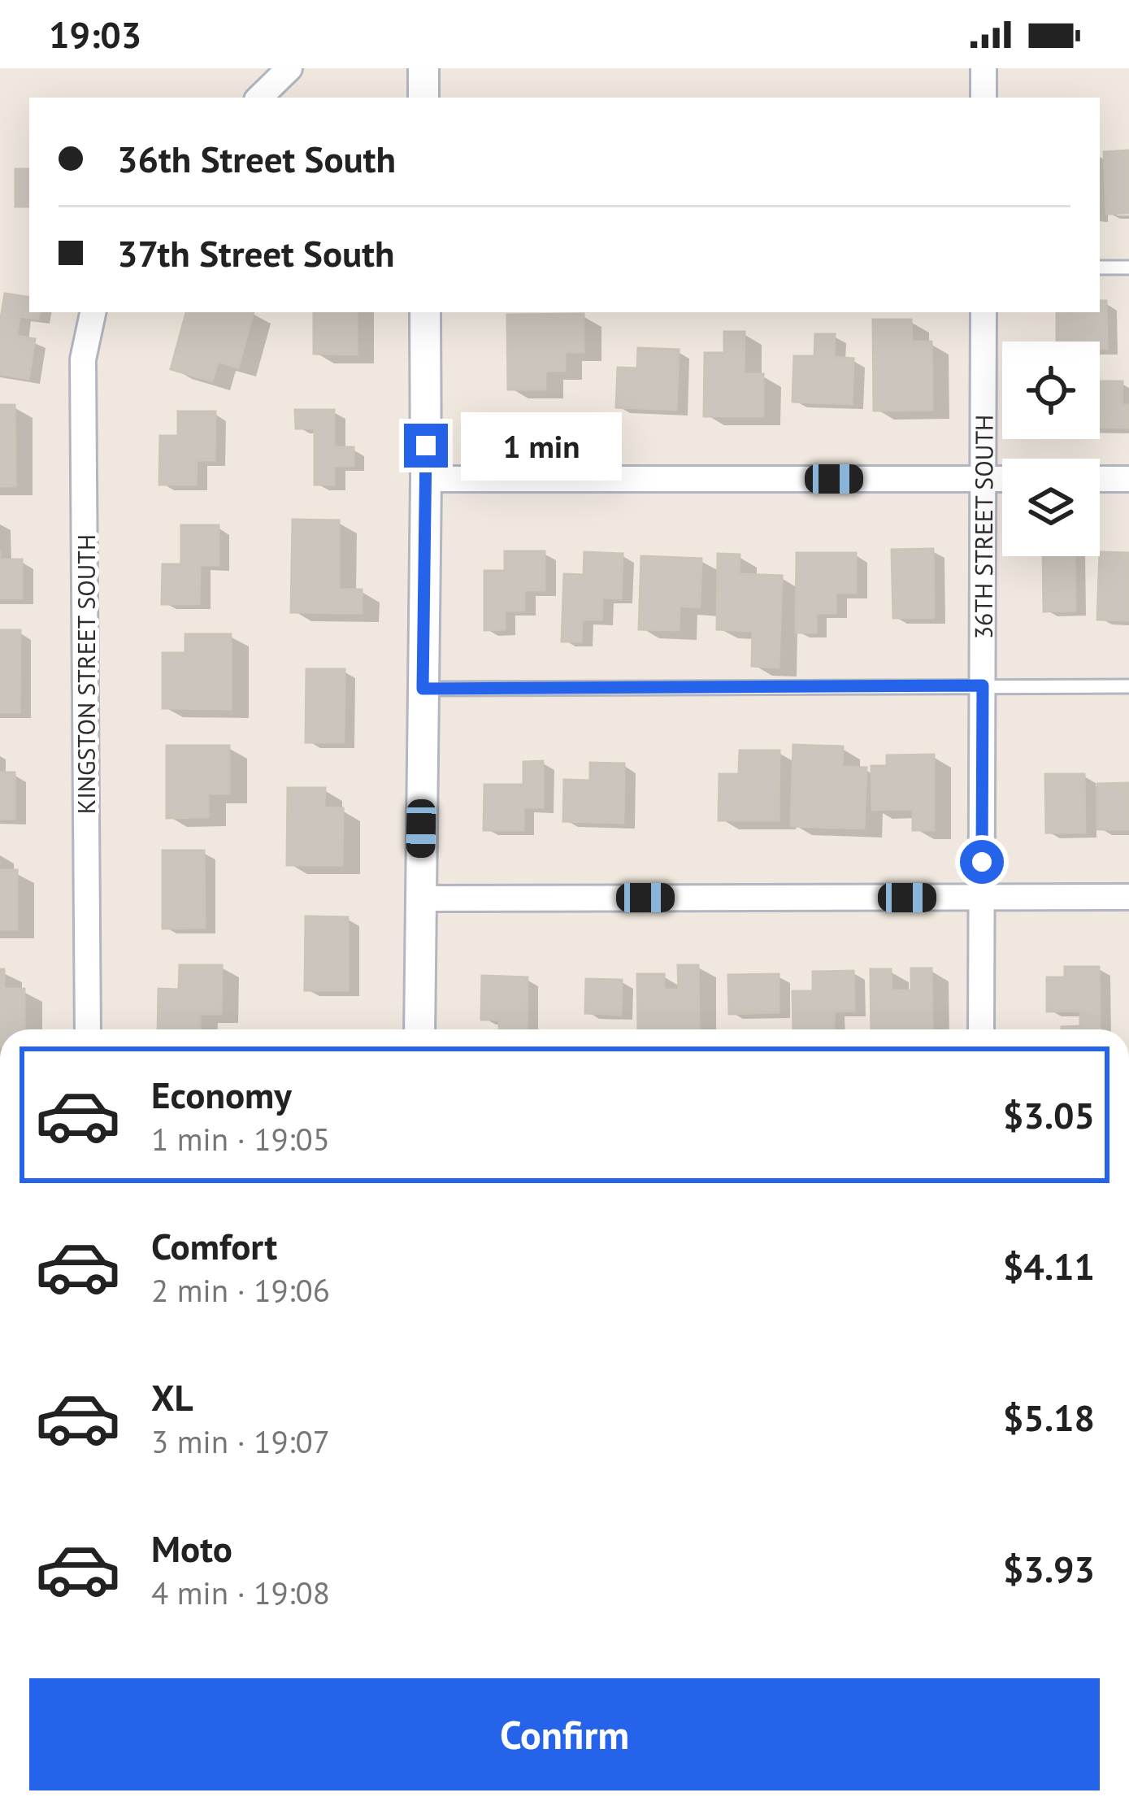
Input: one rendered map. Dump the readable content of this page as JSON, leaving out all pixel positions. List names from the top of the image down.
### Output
{
  "streets": {
    "street": ["36TH STREET SOUTH", "KINGSTON STREET SOUTH"]
  },
  "page": {
    "status": "19:03",
    "banner": ["36th Street South", "37th Street South"],
    "bubble": "1 min",
    "list": [
      {
        "name": "Economy",
        "note": "1 min · 19:05",
        "value": "$3.05"
      },
      {
        "name": "Comfort",
        "note": "2 min · 19:06",
        "value": "$4.11"
      },
      {
        "name": "XL",
        "note": "3 min · 19:07",
        "value": "$5.18"
      },
      {
        "name": "Moto",
        "note": "4 min · 19:08",
        "value": "$3.93"
      }
    ],
    "buttons": "Confirm"
  }
}
